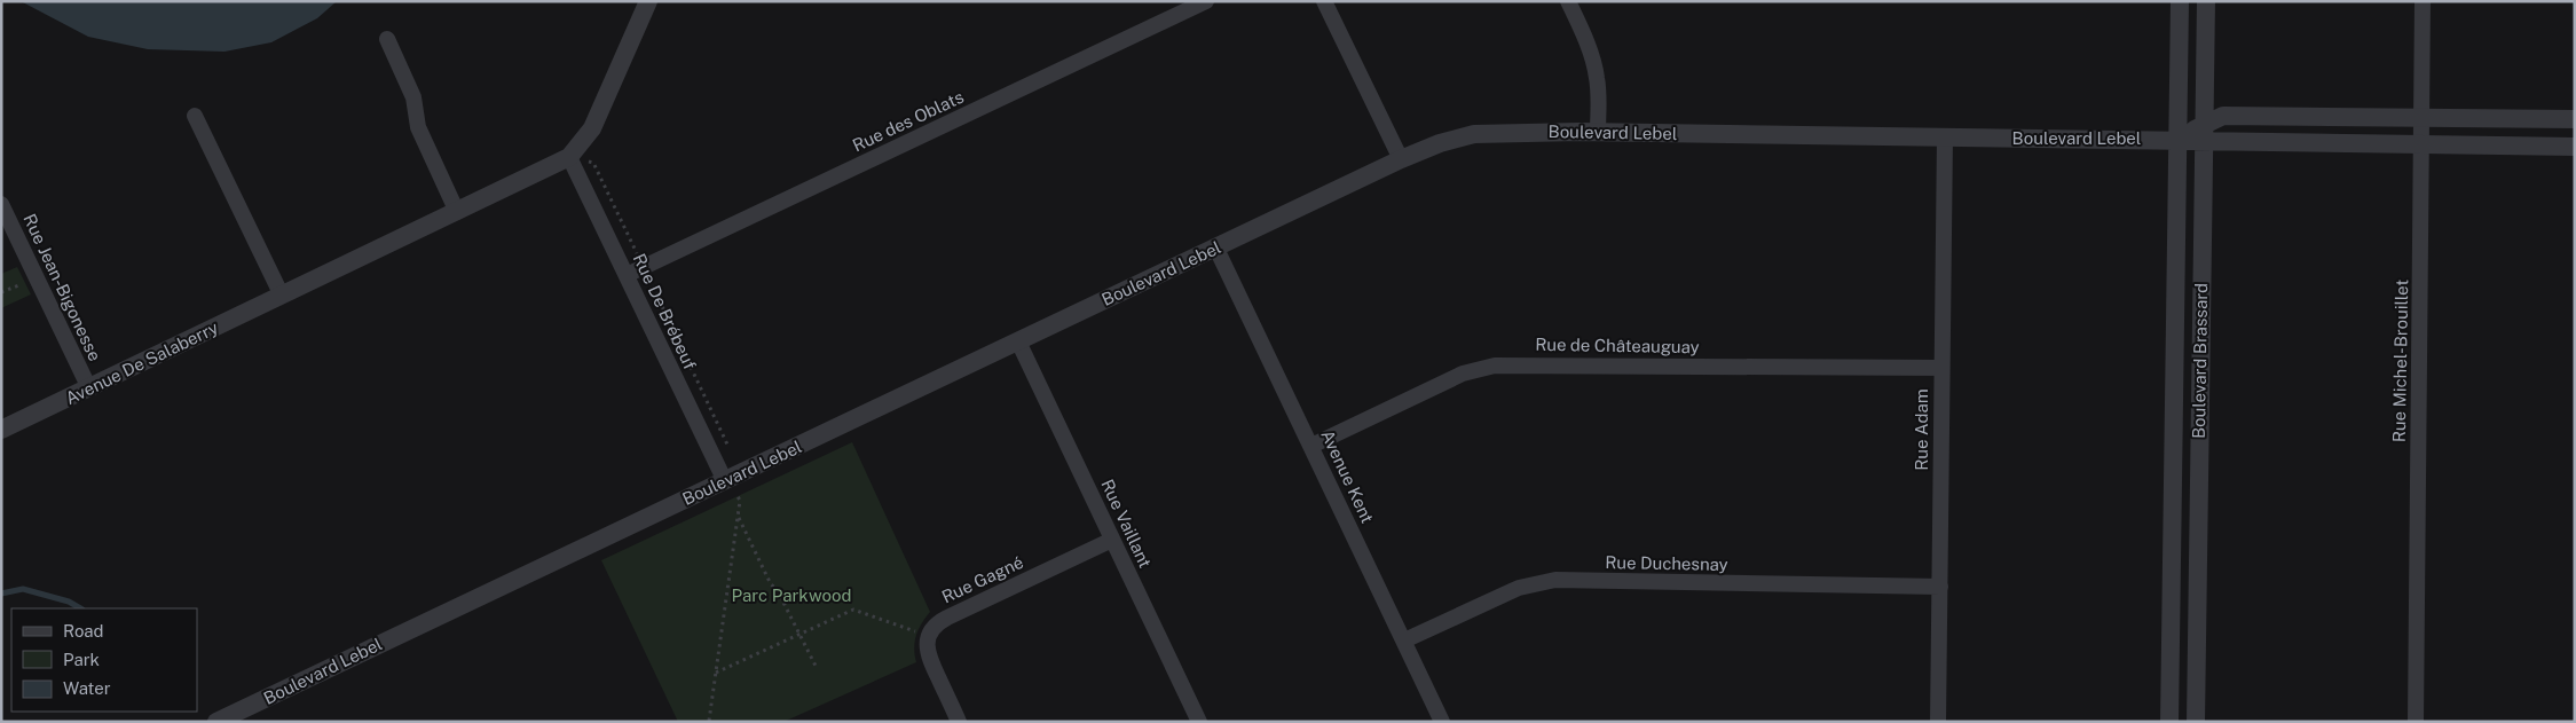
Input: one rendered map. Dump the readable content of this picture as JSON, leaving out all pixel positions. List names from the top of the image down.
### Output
{
  "streets": {
    "street": [
      "Rue des Oblats",
      "Boulevard Lebel",
      "Rue Jean-Bigonesse",
      "Rue De Brébeuf",
      "Rue de Châteauguay",
      "Boulevard Brassard",
      "Rue Michel-Brouillet",
      "Avenue De Salaberry",
      "Rue Adam",
      "Avenue Kent",
      "Rue Vaillant",
      "Rue Duchesnay",
      "Rue Gagné"
    ]
  },
  "crossings": [
    ["Rue des Oblats", "Rue De Brébeuf"],
    ["Boulevard Lebel", "Rue De Brébeuf"],
    ["Boulevard Lebel", "Boulevard Brassard"],
    ["Boulevard Lebel", "Rue Michel-Brouillet"],
    ["Boulevard Lebel", "Rue Adam"],
    ["Boulevard Lebel", "Avenue Kent"],
    ["Boulevard Lebel", "Rue Vaillant"],
    ["Rue Jean-Bigonesse", "Avenue De Salaberry"],
    ["Rue De Brébeuf", "Avenue De Salaberry"],
    ["Rue de Châteauguay", "Rue Adam"],
    ["Rue de Châteauguay", "Avenue Kent"],
    ["Rue Adam", "Rue Duchesnay"],
    ["Avenue Kent", "Rue Duchesnay"],
    ["Rue Vaillant", "Rue Gagné"]
  ],
  "parks": ["Parc Parkwood"],
  "legend": ["Road", "Park", "Water"]
}
